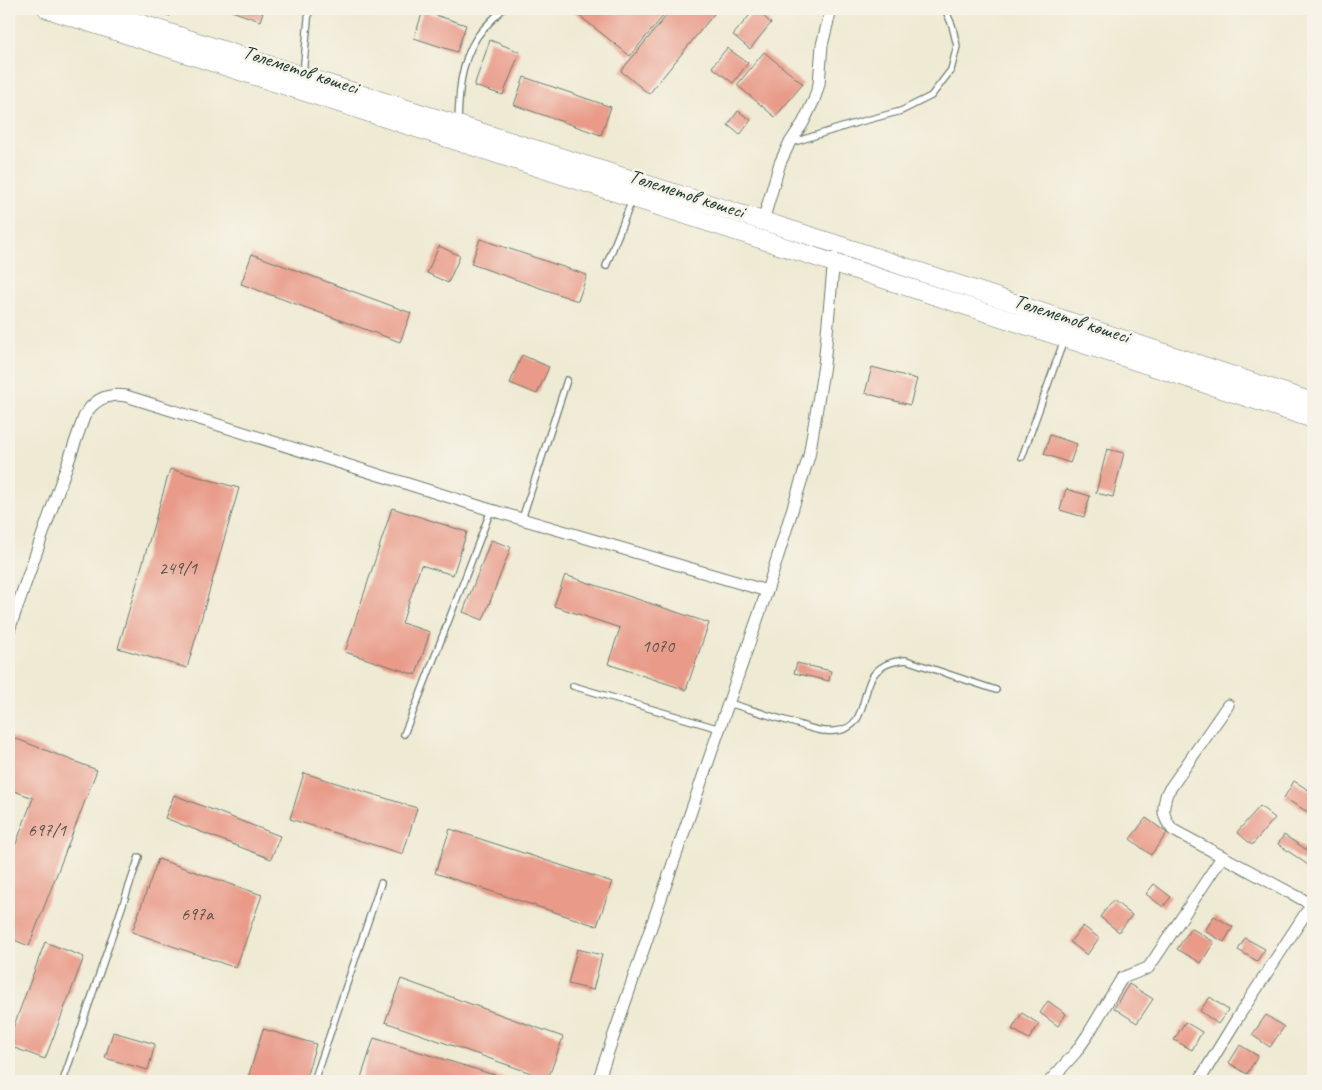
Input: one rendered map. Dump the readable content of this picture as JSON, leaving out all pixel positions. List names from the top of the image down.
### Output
{
  "streets": {
    "main road": ["Төлеметов көшесі"]
  },
  "house_numbers": [
    "249/1",
    "1070",
    "697/1",
    "697а"
  ]
}
